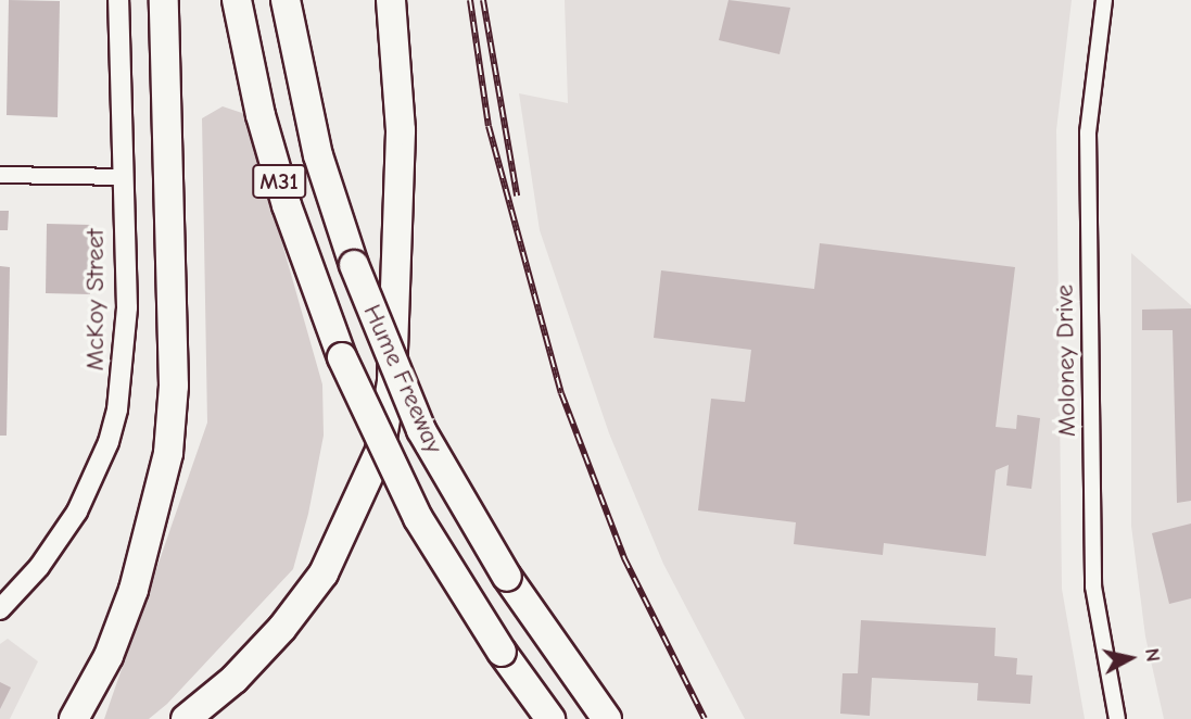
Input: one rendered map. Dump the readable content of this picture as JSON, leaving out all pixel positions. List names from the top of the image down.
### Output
{
  "streets": {
    "highway": ["M31", "Hume Freeway"],
    "street": ["McKoy Street", "Moloney Drive"]
  },
  "north": "right"
}
